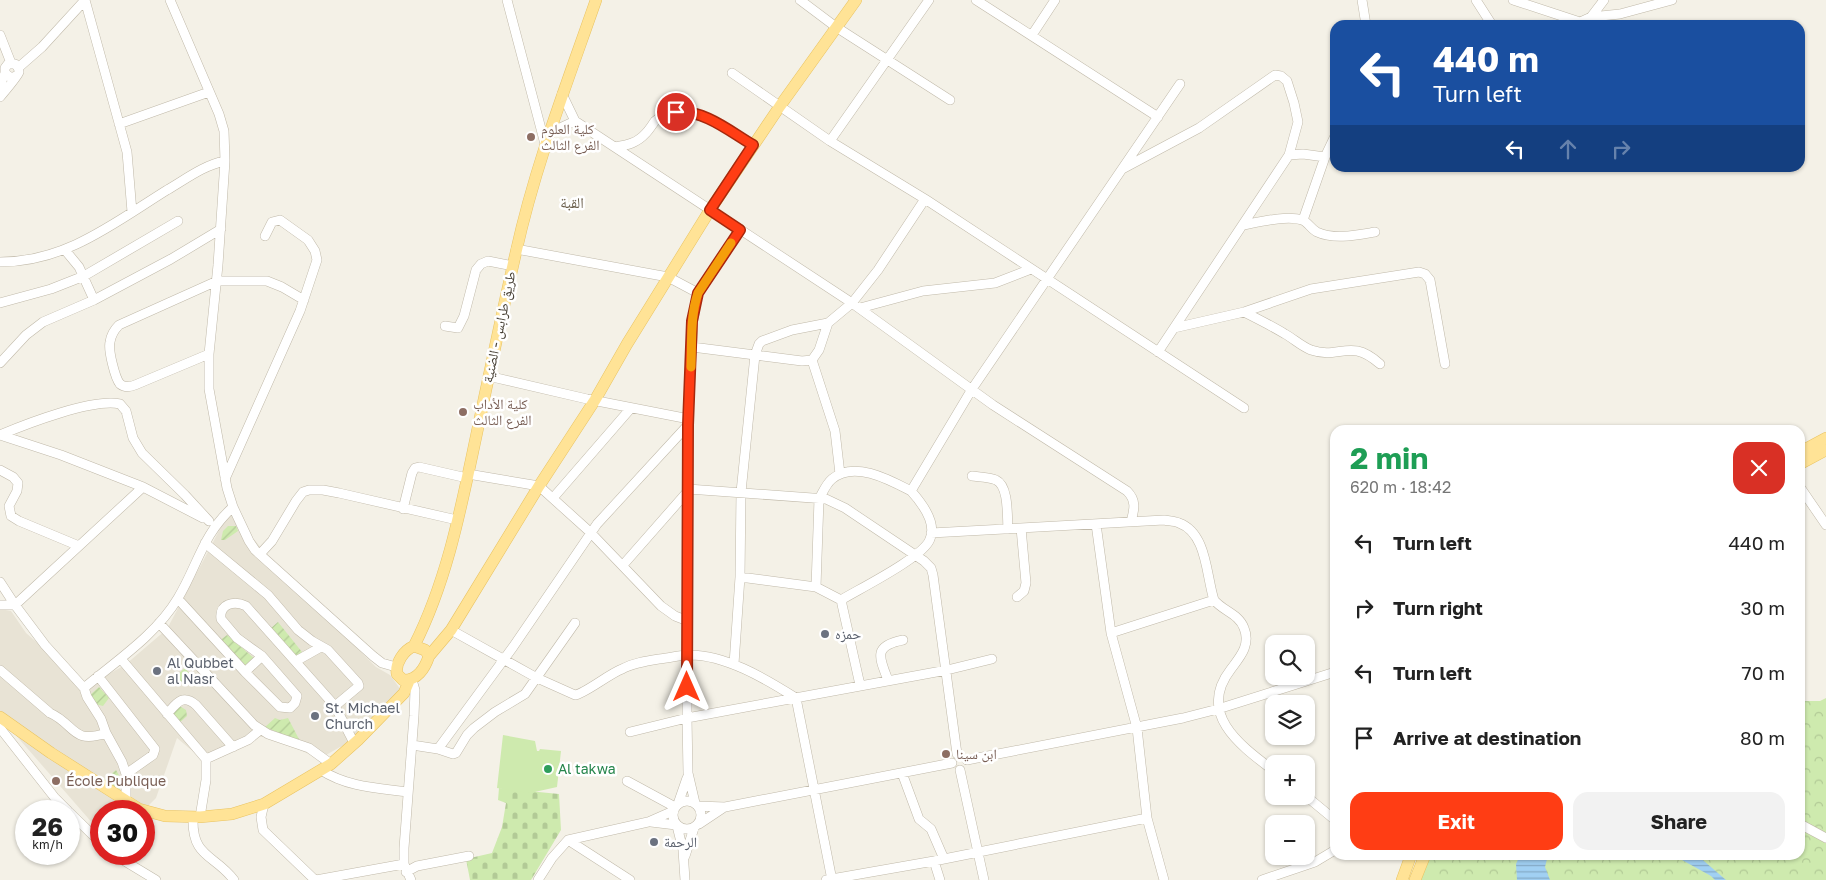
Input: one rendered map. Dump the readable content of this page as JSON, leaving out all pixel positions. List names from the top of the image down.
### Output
{
  "streets": {
    "main road": ["طريق طرابس - الضنية"]
  },
  "districts": ["القبة"],
  "places": [
    "كلية العلوم الفرع الثالث",
    "كلية الأداب الفرع الثالث",
    "حمزه",
    "Al Qubbet al Nasr",
    "St. Michael Church",
    "ابن سينا",
    "Al takwa",
    "École Publique",
    "الرحمة"
  ],
  "page": {
    "turn": ["440 m", "Turn left"],
    "heading": ["2 min", "620 m · 18:42"],
    "list": [
      {
        "name": "Turn left",
        "value": "440 m"
      },
      {
        "name": "Turn right",
        "value": "30 m"
      },
      {
        "name": "Turn left",
        "value": "70 m"
      },
      {
        "name": "Arrive at destination",
        "value": "80 m"
      }
    ],
    "map_buttons": ["+", "−"],
    "buttons": ["Exit", "Share"],
    "speed": "26 km/h",
    "limit": "30"
  }
}
